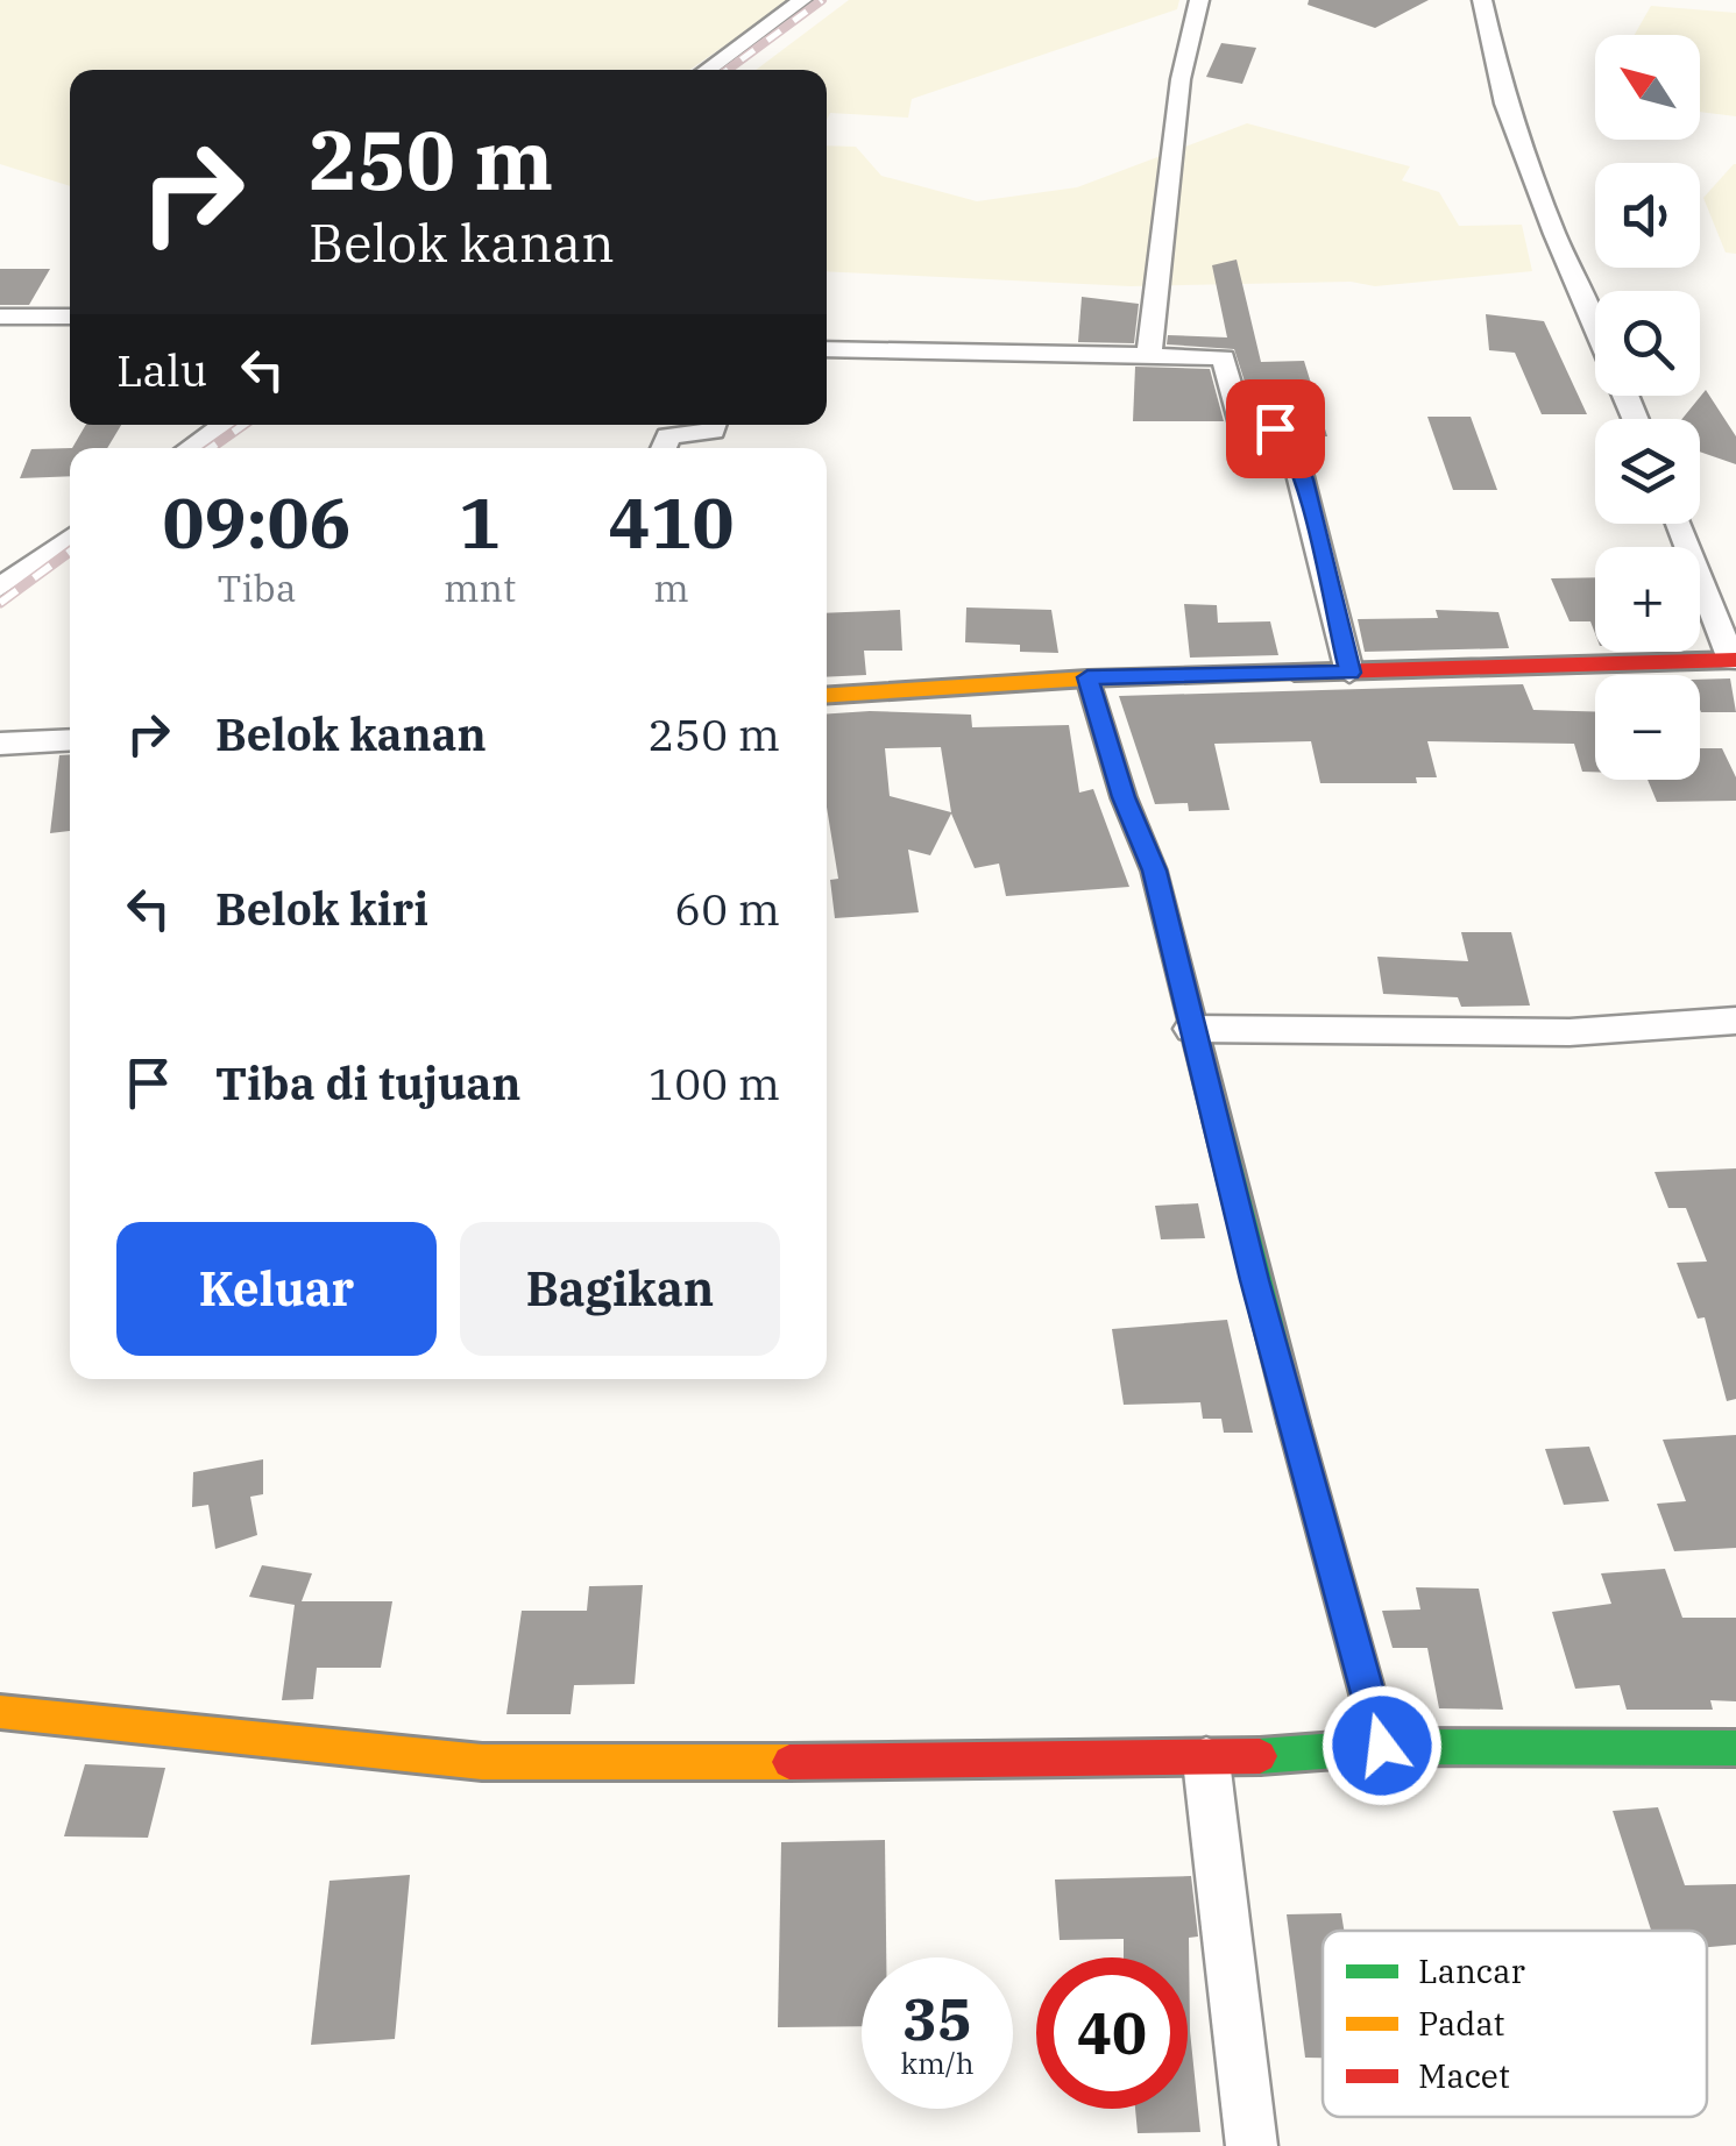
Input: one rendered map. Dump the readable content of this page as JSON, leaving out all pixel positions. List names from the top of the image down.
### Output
{
  "legend": ["Lancar", "Padat", "Macet"],
  "north": "top left",
  "page": {
    "map_buttons": ["+", "−"],
    "turn": ["250 m", "Belok kanan"],
    "then": "Lalu",
    "eta": [
      "09:06",
      "Tiba",
      "1",
      "mnt",
      "410",
      "m"
    ],
    "list": [
      {
        "name": "Belok kanan",
        "value": "250 m"
      },
      {
        "name": "Belok kiri",
        "value": "60 m"
      },
      {
        "name": "Tiba di tujuan",
        "value": "100 m"
      }
    ],
    "buttons": ["Keluar", "Bagikan"],
    "speed": "35 km/h",
    "limit": "40"
  }
}
